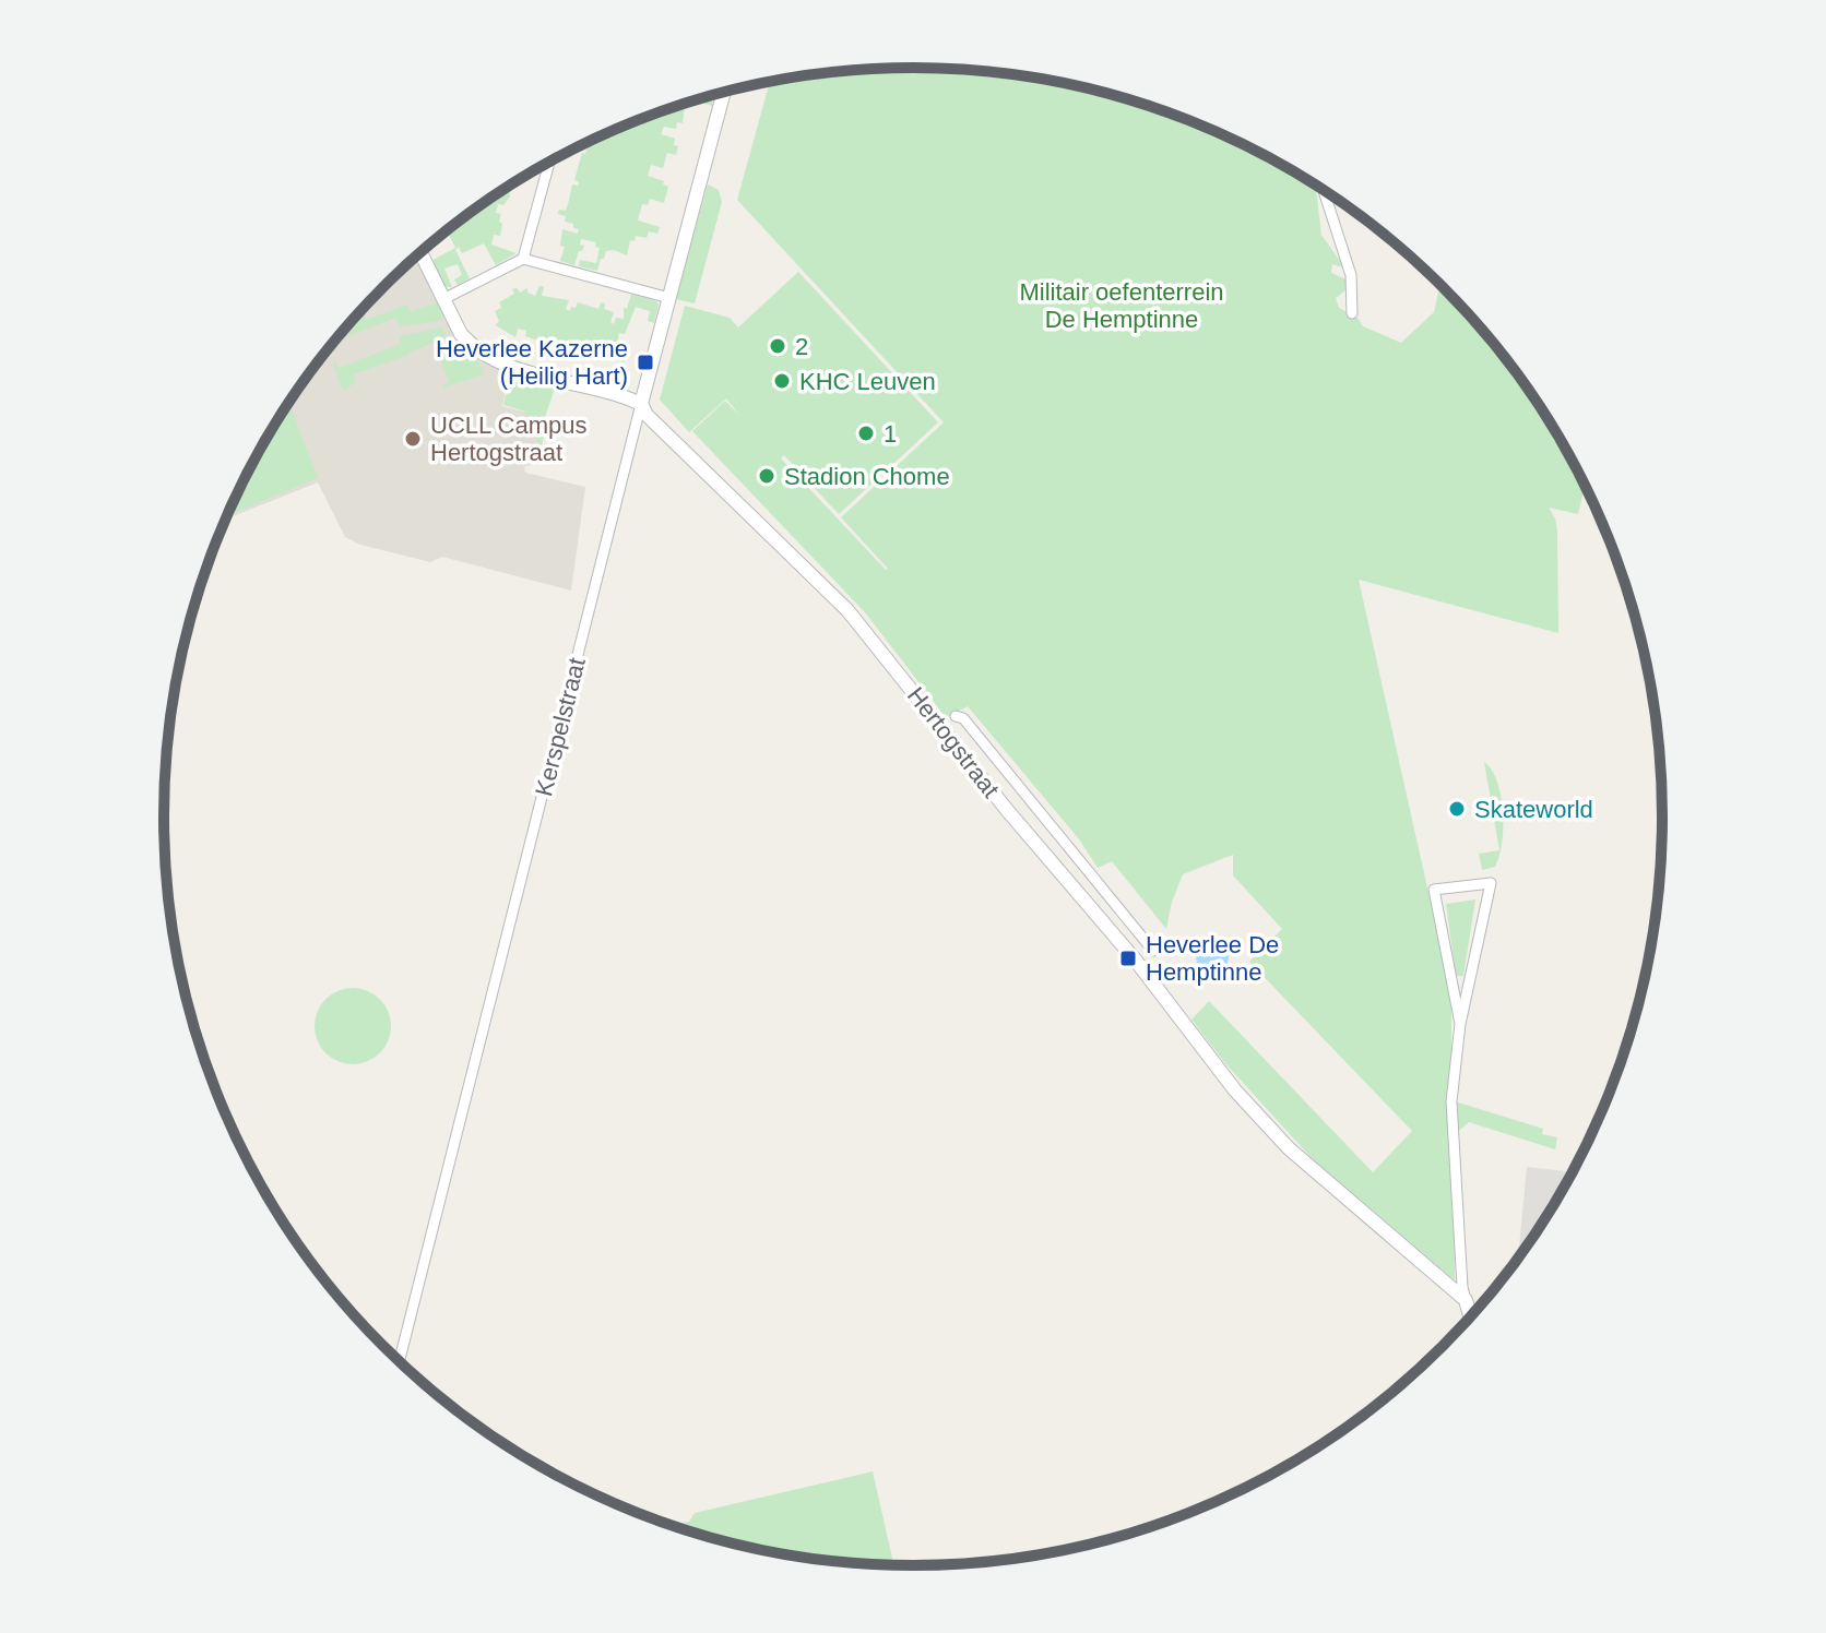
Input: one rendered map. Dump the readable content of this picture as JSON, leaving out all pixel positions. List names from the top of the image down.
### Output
{
  "streets": {
    "street": ["Kerspelstraat", "Hertogstraat"]
  },
  "crossings": [
    ["Kerspelstraat", "Hertogstraat"]
  ],
  "parks": ["Militair oefenterrein De Hemptinne"],
  "places": {
    "other": [
      "2",
      "KHC Leuven",
      "1",
      "UCLL Campus Hertogstraat",
      "Stadion Chome",
      "Skateworld"
    ],
    "transit": ["Heverlee Kazerne (Heilig Hart)", "Heverlee De Hemptinne"]
  }
}
